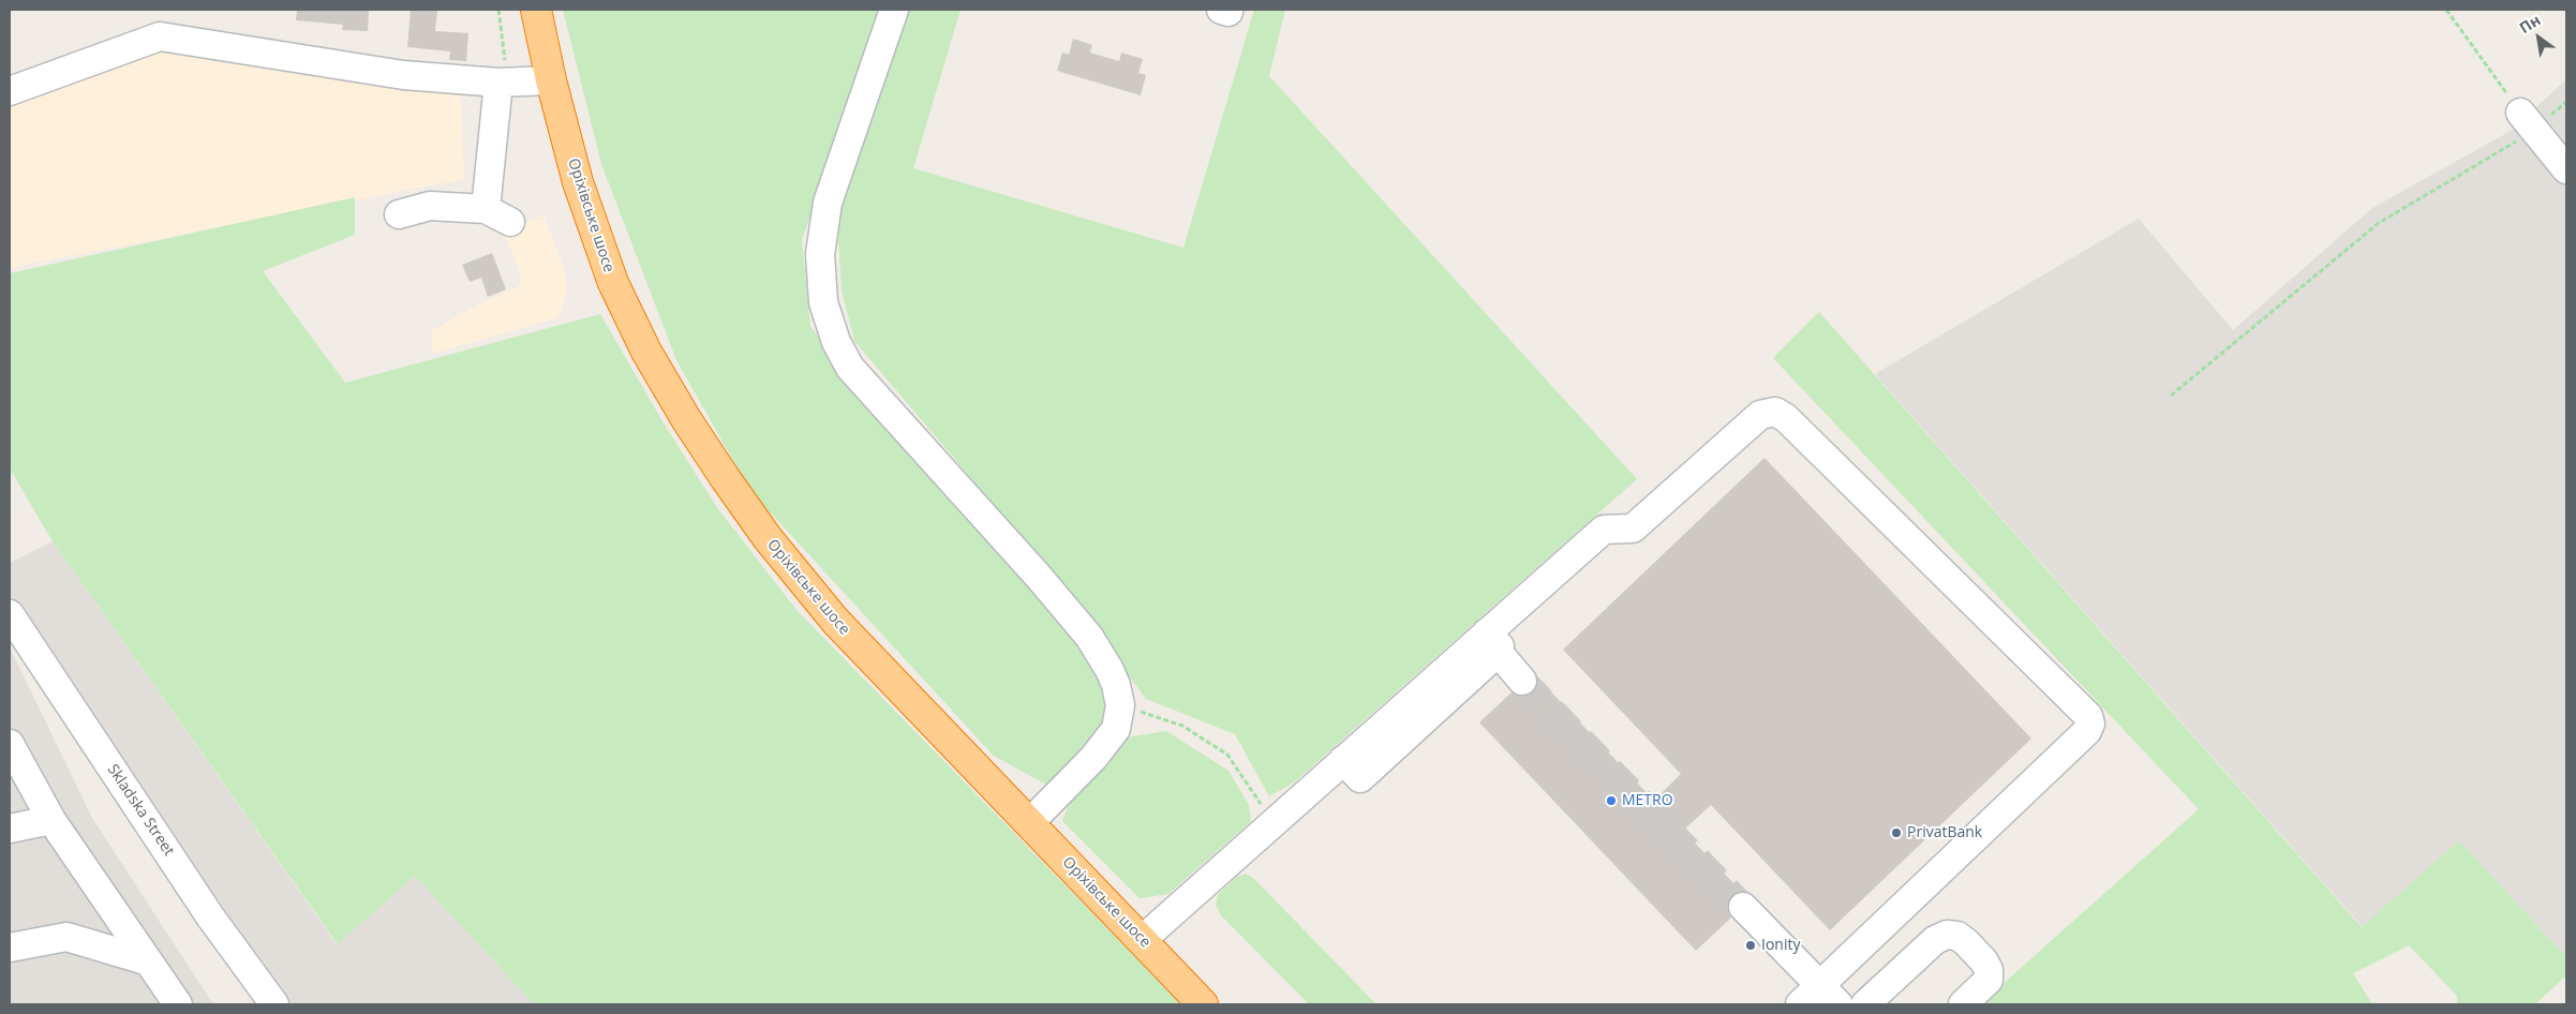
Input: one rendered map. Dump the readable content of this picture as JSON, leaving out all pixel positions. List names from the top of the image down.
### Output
{
  "streets": {
    "highway": ["Оріхівське шосе"],
    "street": ["Skladska Street"]
  },
  "places": ["METRO", "PrivatBank", "Ionity"],
  "north": "top left"
}
